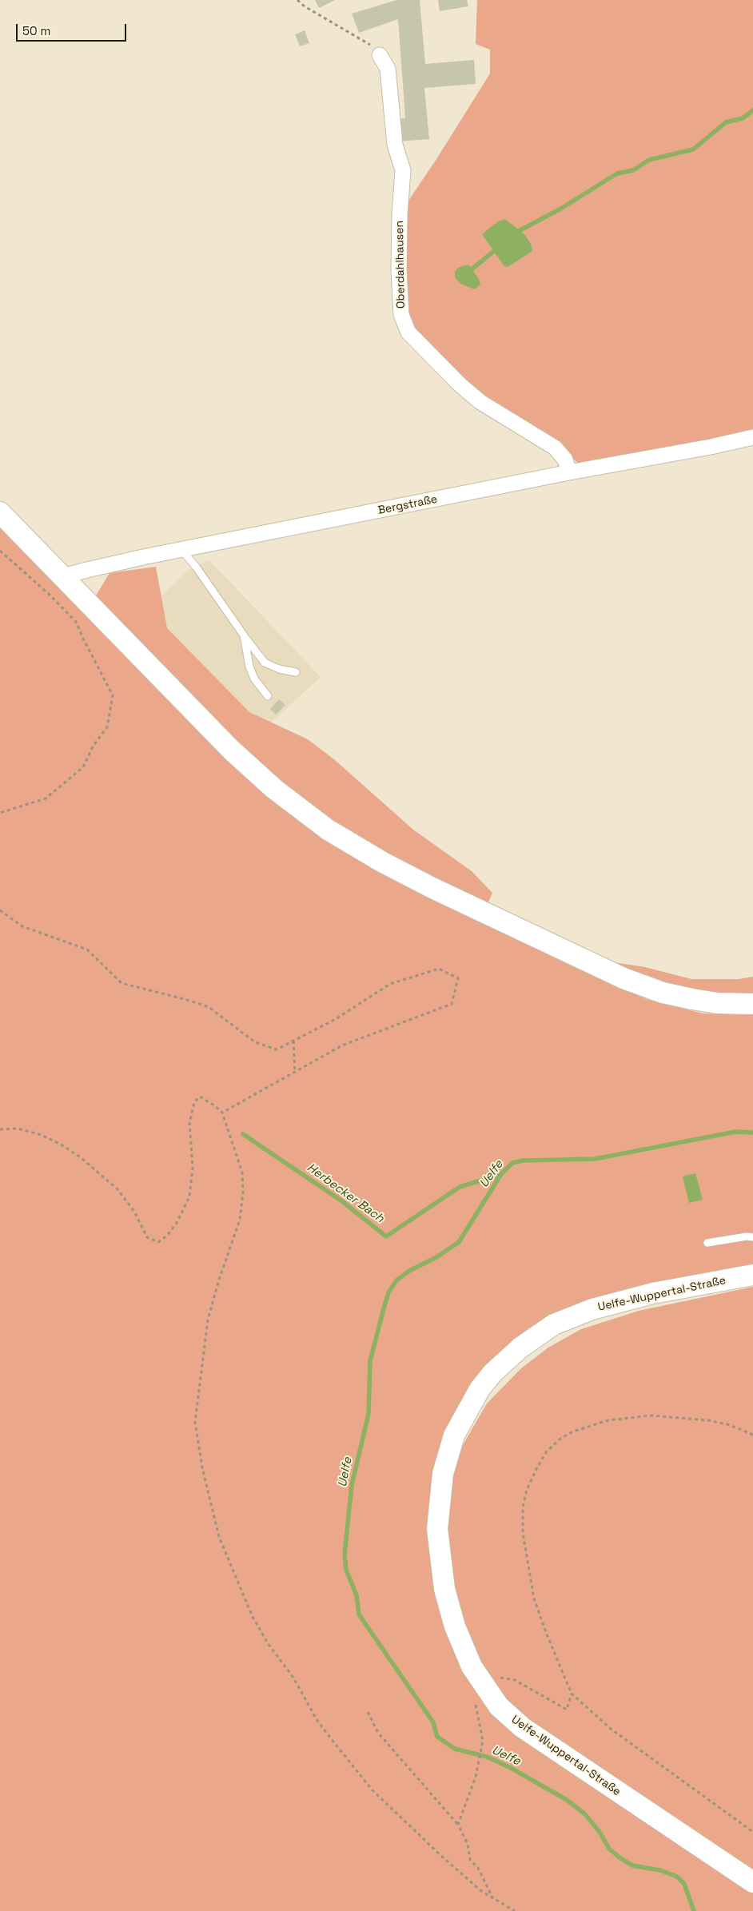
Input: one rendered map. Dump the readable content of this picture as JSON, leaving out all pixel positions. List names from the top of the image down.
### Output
{
  "streets": {
    "main road": ["Uelfe-Wuppertal-Straße"],
    "street": ["Oberdahlhausen", "Bergstraße"]
  },
  "crossings": [
    ["Oberdahlhausen", "Bergstraße"]
  ],
  "water": ["Uelfe", "Herbecker Bach"],
  "scale_bar": "50 m"
}
